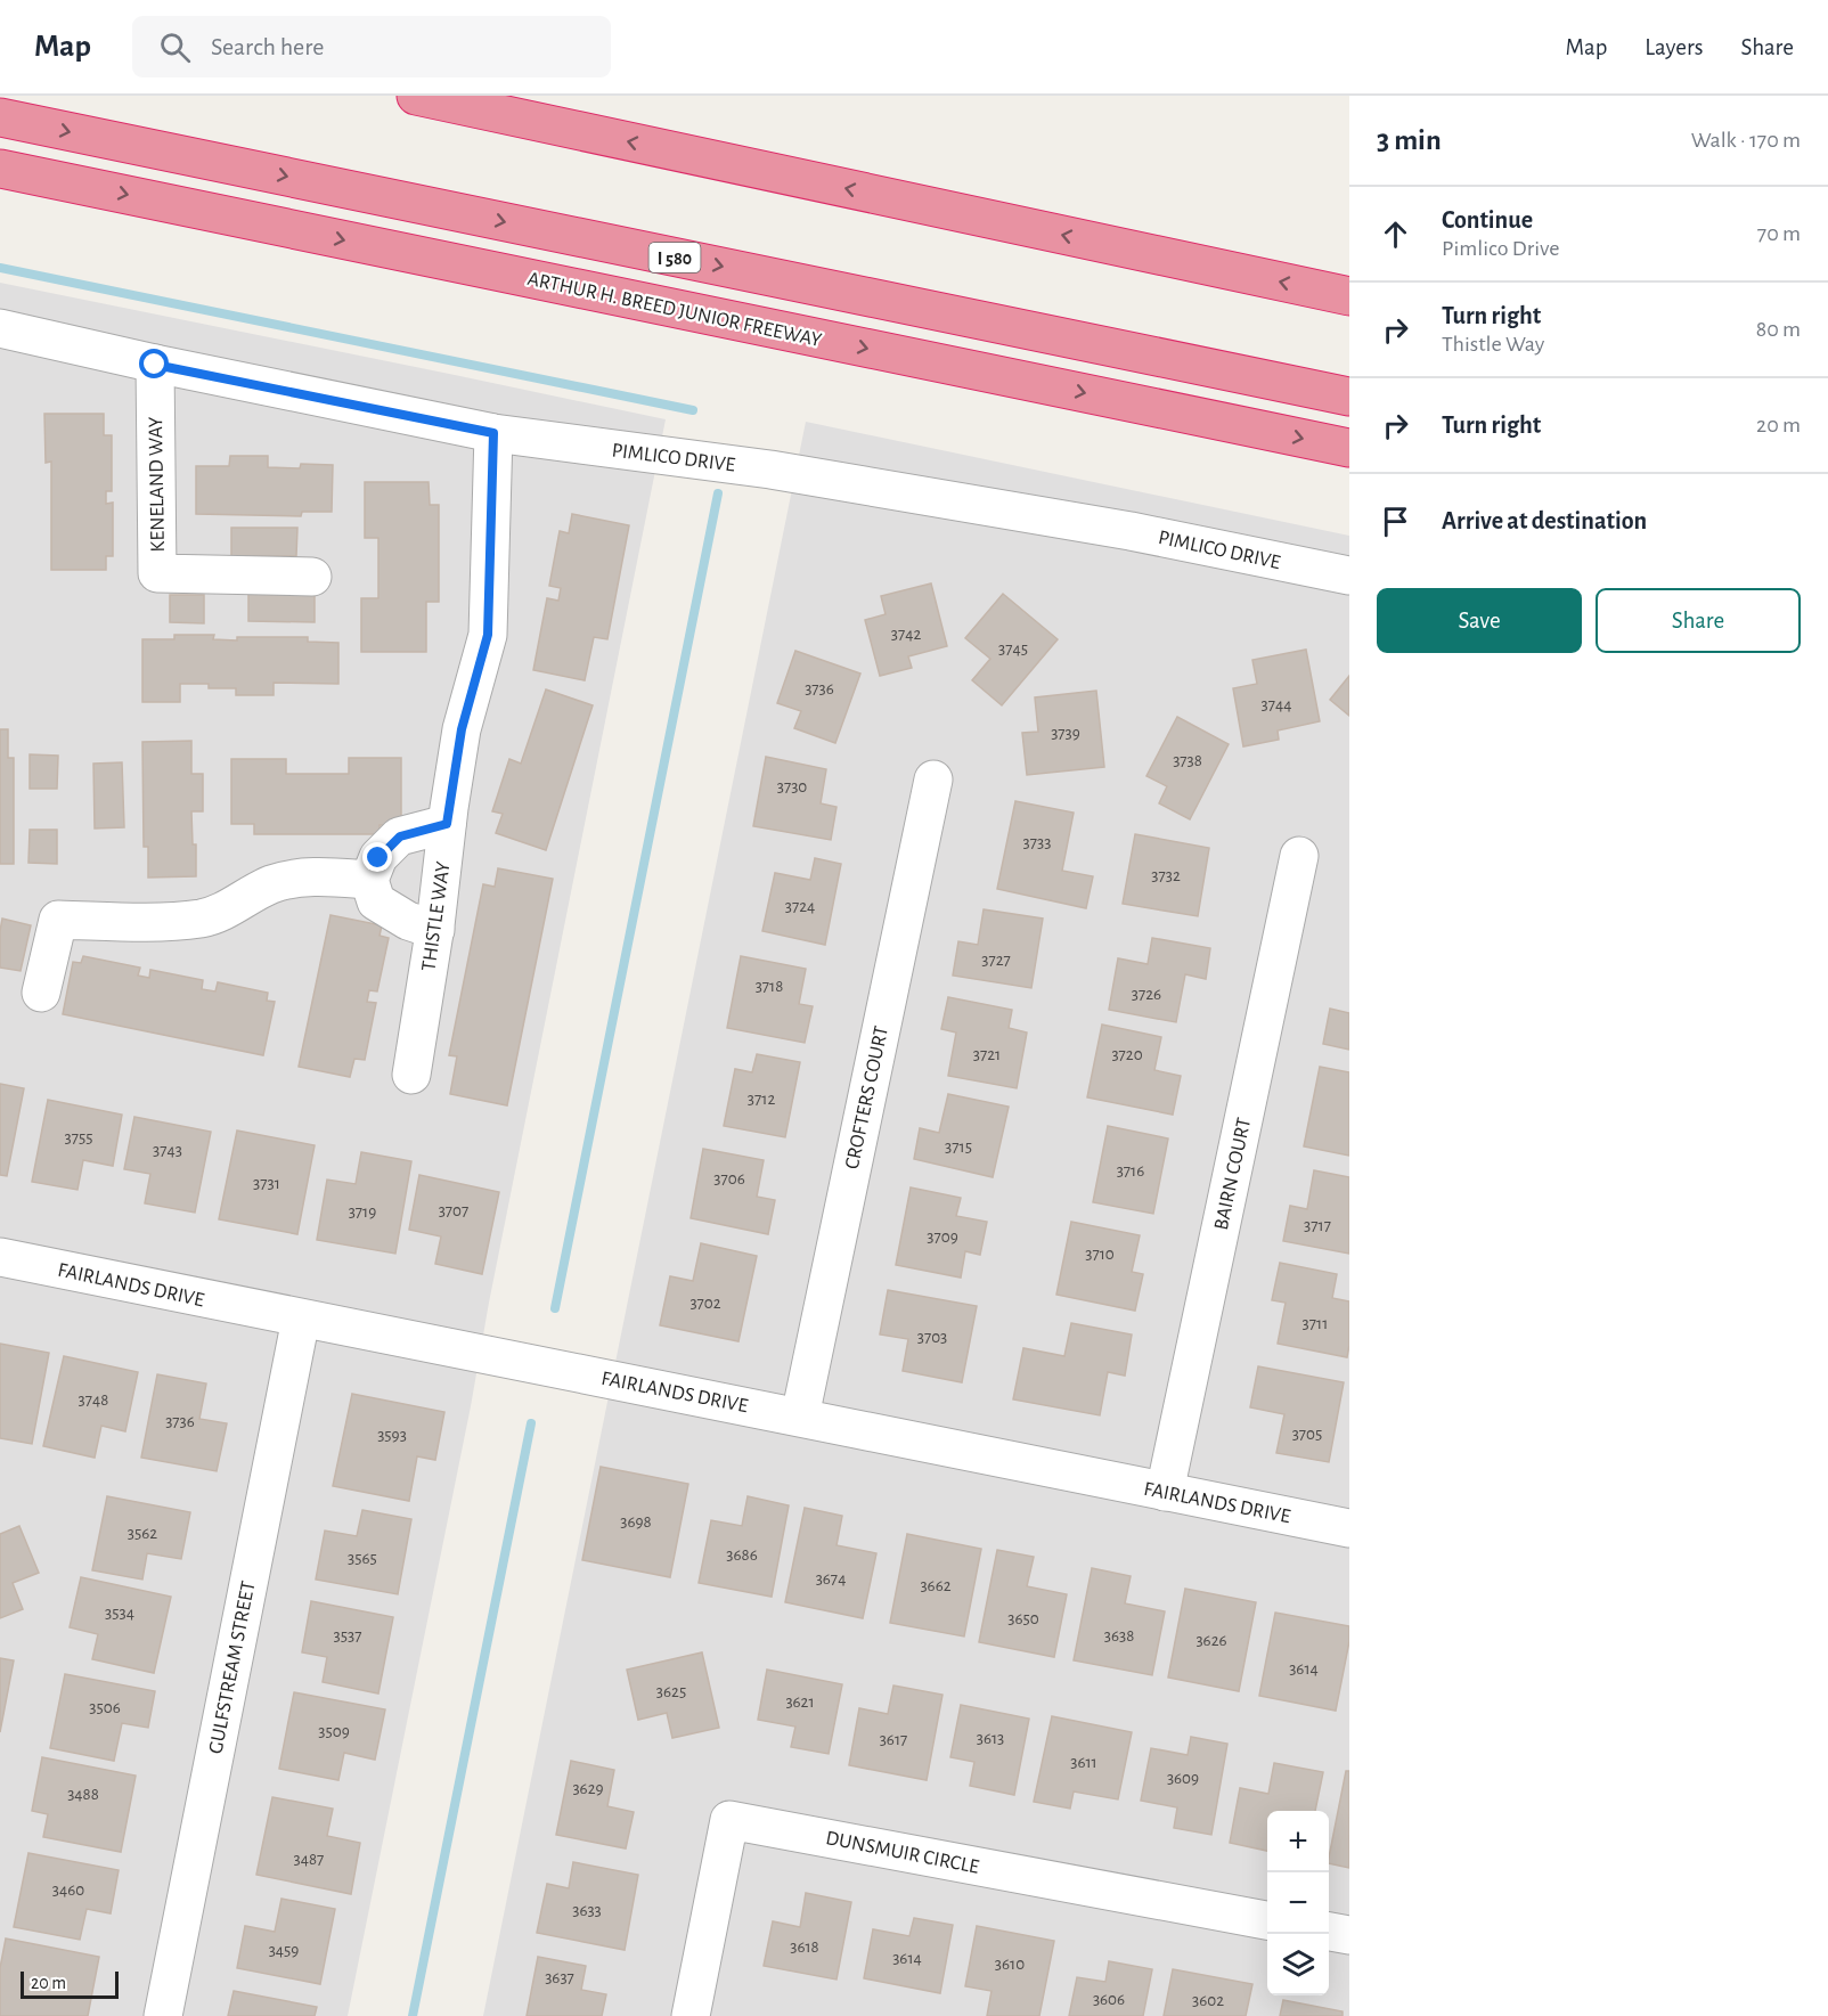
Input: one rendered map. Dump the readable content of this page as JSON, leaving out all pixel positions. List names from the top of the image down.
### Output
{
  "streets": {
    "highway": ["I 580", "ARTHUR H. BREED JUNIOR FREEWAY"],
    "street": [
      "PIMLICO DRIVE",
      "KENELAND WAY",
      "THISTLE WAY",
      "CROFTERS COURT",
      "BAIRN COURT",
      "FAIRLANDS DRIVE",
      "GULFSTREAM STREET",
      "DUNSMUIR CIRCLE"
    ]
  },
  "crossings": [
    ["PIMLICO DRIVE", "KENELAND WAY"],
    ["PIMLICO DRIVE", "THISTLE WAY"],
    ["CROFTERS COURT", "FAIRLANDS DRIVE"],
    ["BAIRN COURT", "FAIRLANDS DRIVE"],
    ["FAIRLANDS DRIVE", "GULFSTREAM STREET"]
  ],
  "house_numbers": [
    "3742",
    "3745",
    "3736",
    "3744",
    "3739",
    "3738",
    "3730",
    "3733",
    "3732",
    "3724",
    "3727",
    "3718",
    "3726",
    "3721",
    "3720",
    "3712",
    "3755",
    "3715",
    "3743",
    "3716",
    "3706",
    "3731",
    "3707",
    "3719",
    "3717",
    "3709",
    "3710",
    "3702",
    "3711",
    "3703",
    "3748",
    "3736",
    "3705",
    "3593",
    "3698",
    "3562",
    "3686",
    "3565",
    "3674",
    "3662",
    "3534",
    "3650",
    "3537",
    "3638",
    "3626",
    "3614",
    "3625",
    "3621",
    "3506",
    "3509",
    "3613",
    "3617",
    "3611",
    "3609",
    "3629",
    "3488",
    "3487",
    "3460",
    "3633",
    "3618",
    "3459",
    "3614",
    "3610",
    "3637",
    "3606",
    "3602"
  ],
  "scale_bar": "20 m",
  "page": {
    "header": "Map",
    "search": "Search here",
    "nav": ["Map", "Layers", "Share"],
    "heading": ["3 min", "Walk · 170 m"],
    "list": [
      ["Continue", "Pimlico Drive", "70 m"],
      ["Turn right", "Thistle Way", "80 m"],
      ["Turn right", "20 m"],
      "Arrive at destination"
    ],
    "buttons": ["Save", "Share"],
    "map_buttons": ["+", "−"],
    "scale": "20 m"
  }
}
